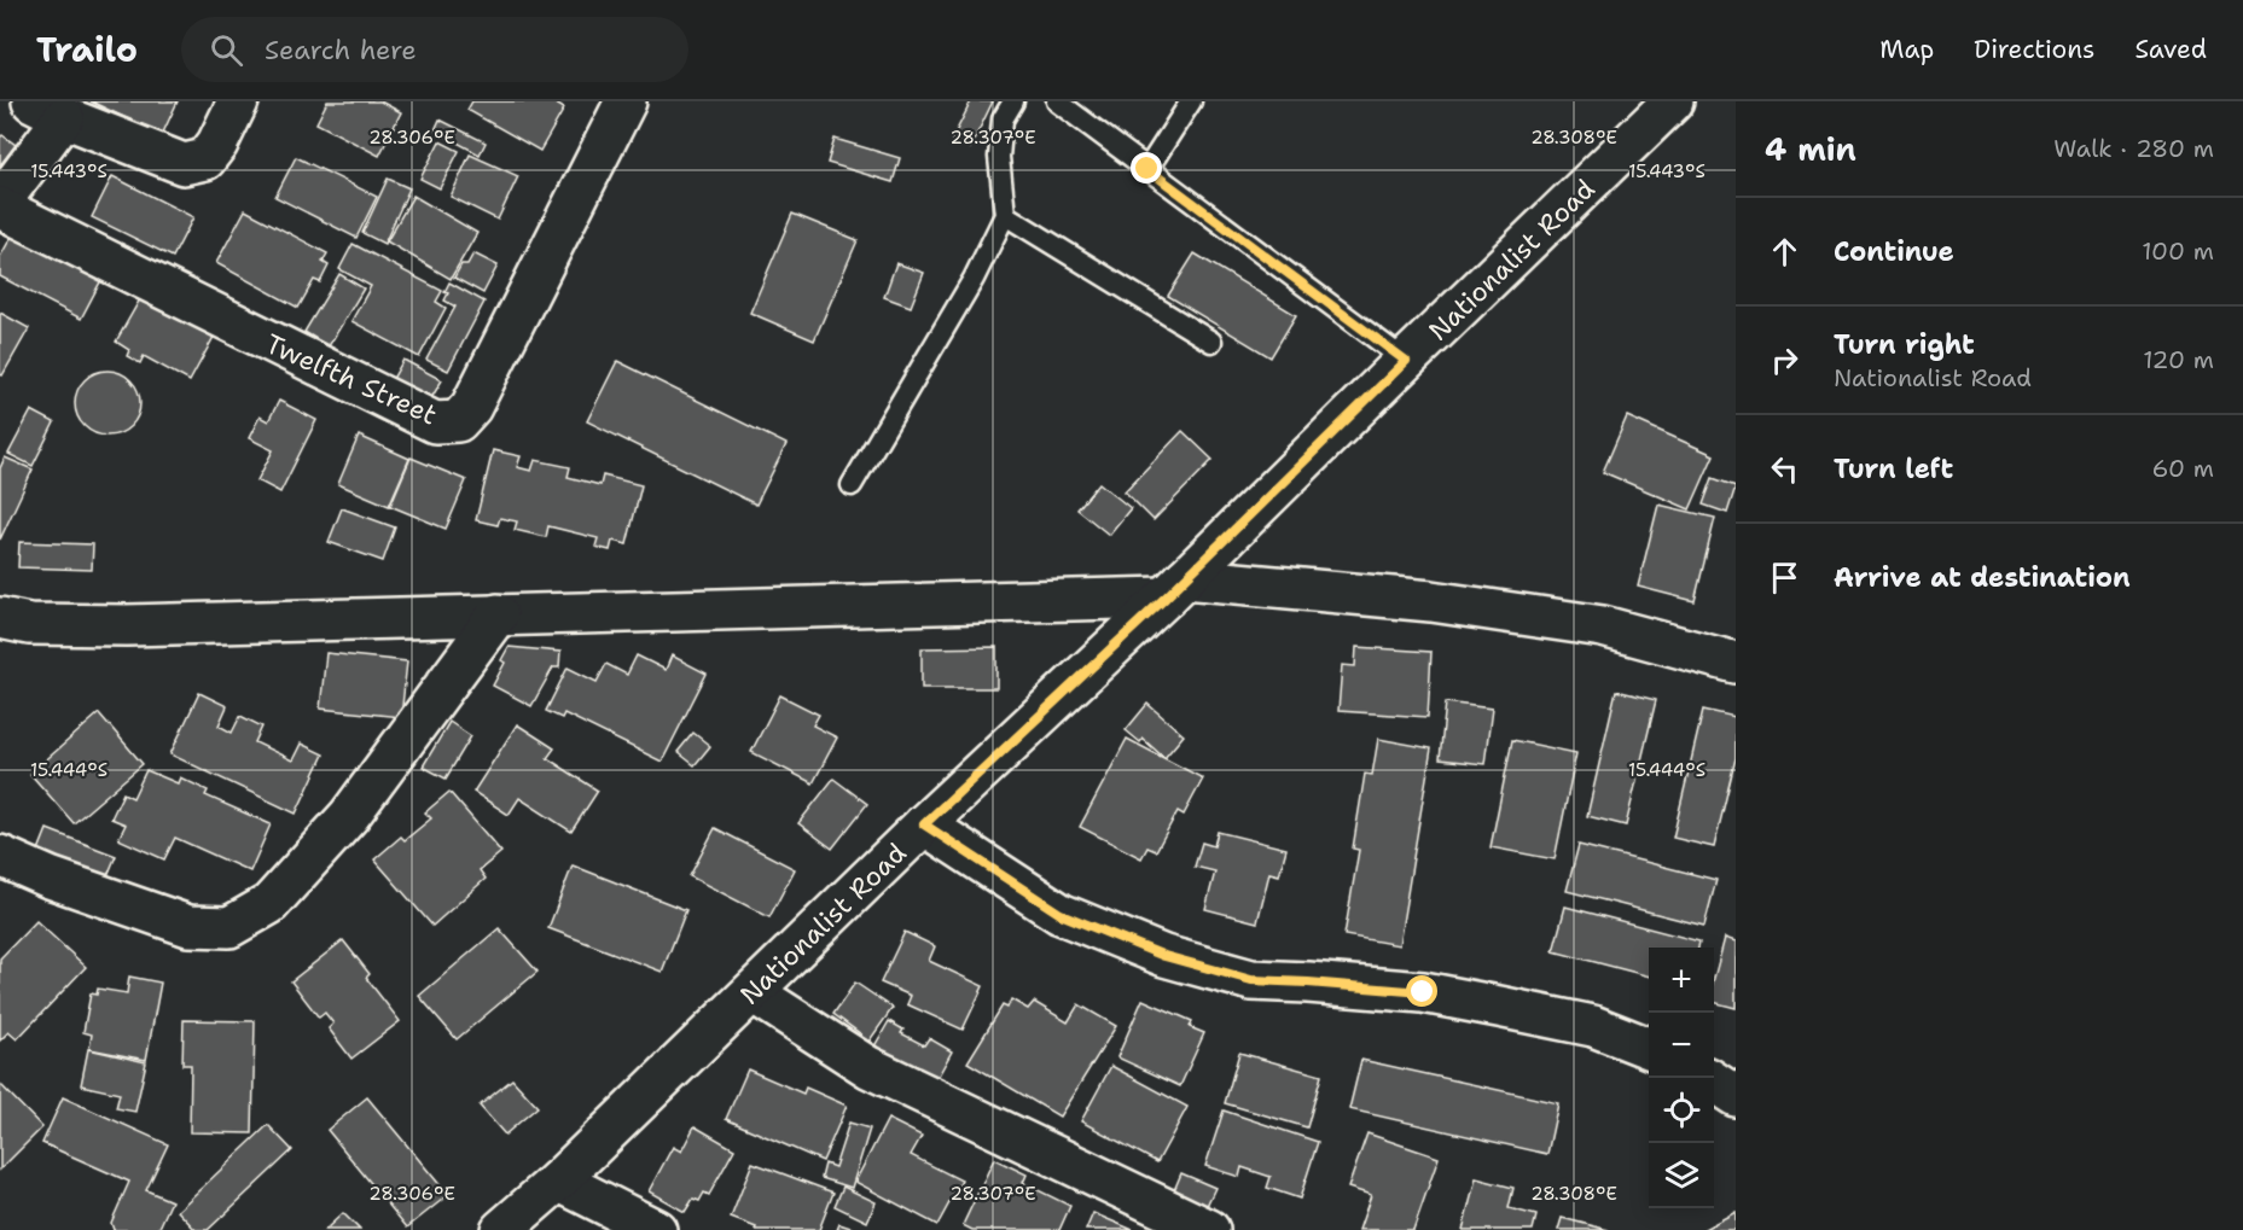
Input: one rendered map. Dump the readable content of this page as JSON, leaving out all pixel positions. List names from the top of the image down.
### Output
{
  "streets": {
    "street": ["Nationalist Road", "Twelfth Street"]
  },
  "page": {
    "header": "Trailo",
    "search": "Search here",
    "nav": ["Map", "Directions", "Saved"],
    "heading": ["4 min", "Walk · 280 m"],
    "list": [
      ["Continue", "100 m"],
      ["Turn right", "Nationalist Road", "120 m"],
      ["Turn left", "60 m"],
      "Arrive at destination"
    ],
    "map_buttons": ["+", "−"]
  },
  "coordinates": [
    "28.306°E",
    "28.307°E",
    "28.308°E",
    "15.443°S",
    "15.444°S"
  ]
}
